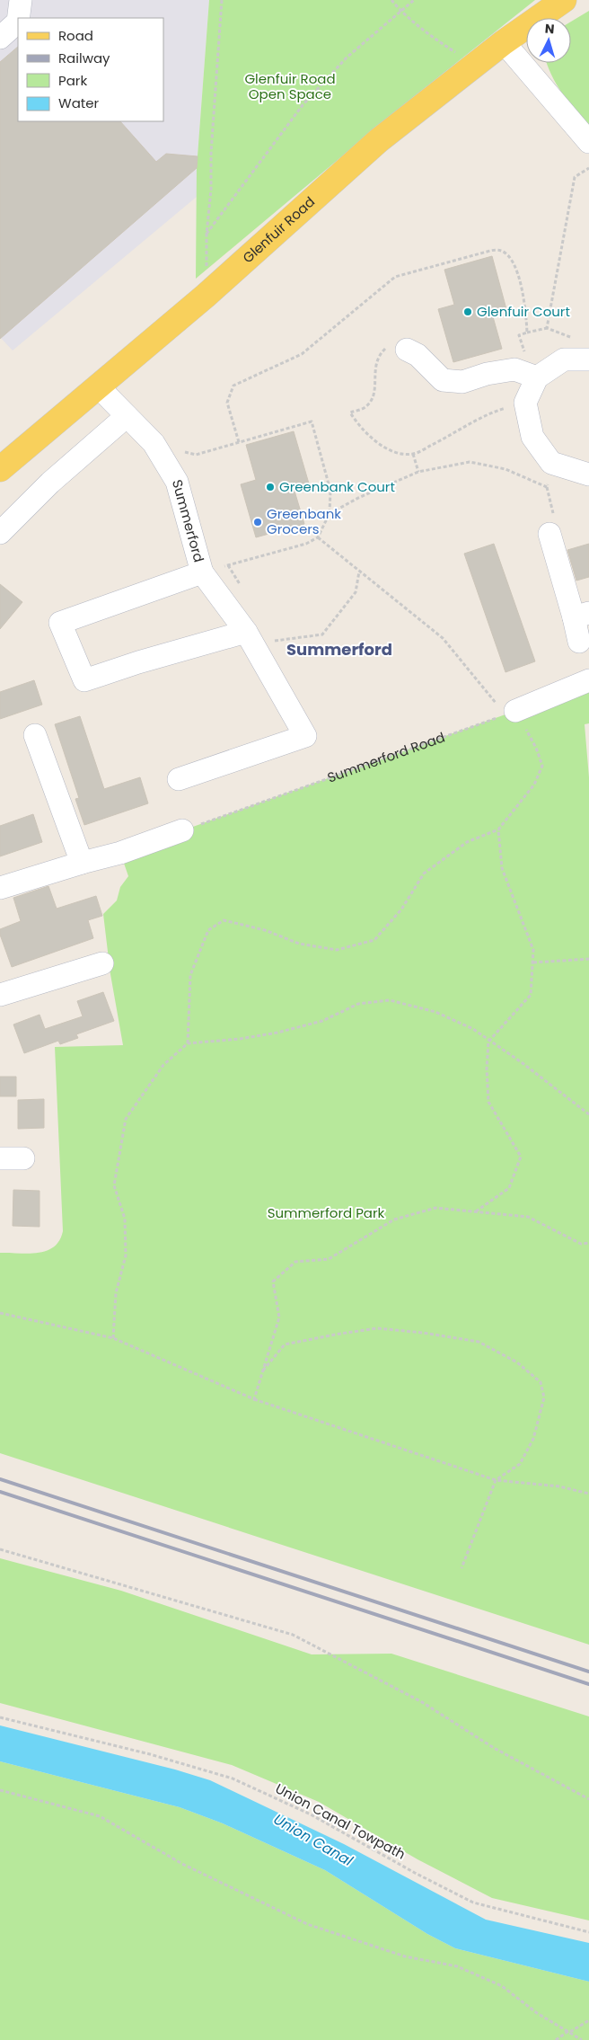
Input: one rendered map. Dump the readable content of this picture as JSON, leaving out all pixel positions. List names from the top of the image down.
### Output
{
  "streets": {
    "main road": ["Glenfuir Road"],
    "street": ["Summerford"],
    "path": ["Summerford Road", "Union Canal Towpath"]
  },
  "crossings": [
    ["Glenfuir Road", "Summerford"]
  ],
  "districts": ["Summerford"],
  "water": ["Union Canal"],
  "parks": ["Glenfuir Road Open Space", "Summerford Park"],
  "places": ["Glenfuir Court", "Greenbank Court", "Greenbank Grocers"],
  "legend": [
    "Road",
    "Railway",
    "Park",
    "Water"
  ],
  "north": "top"
}
